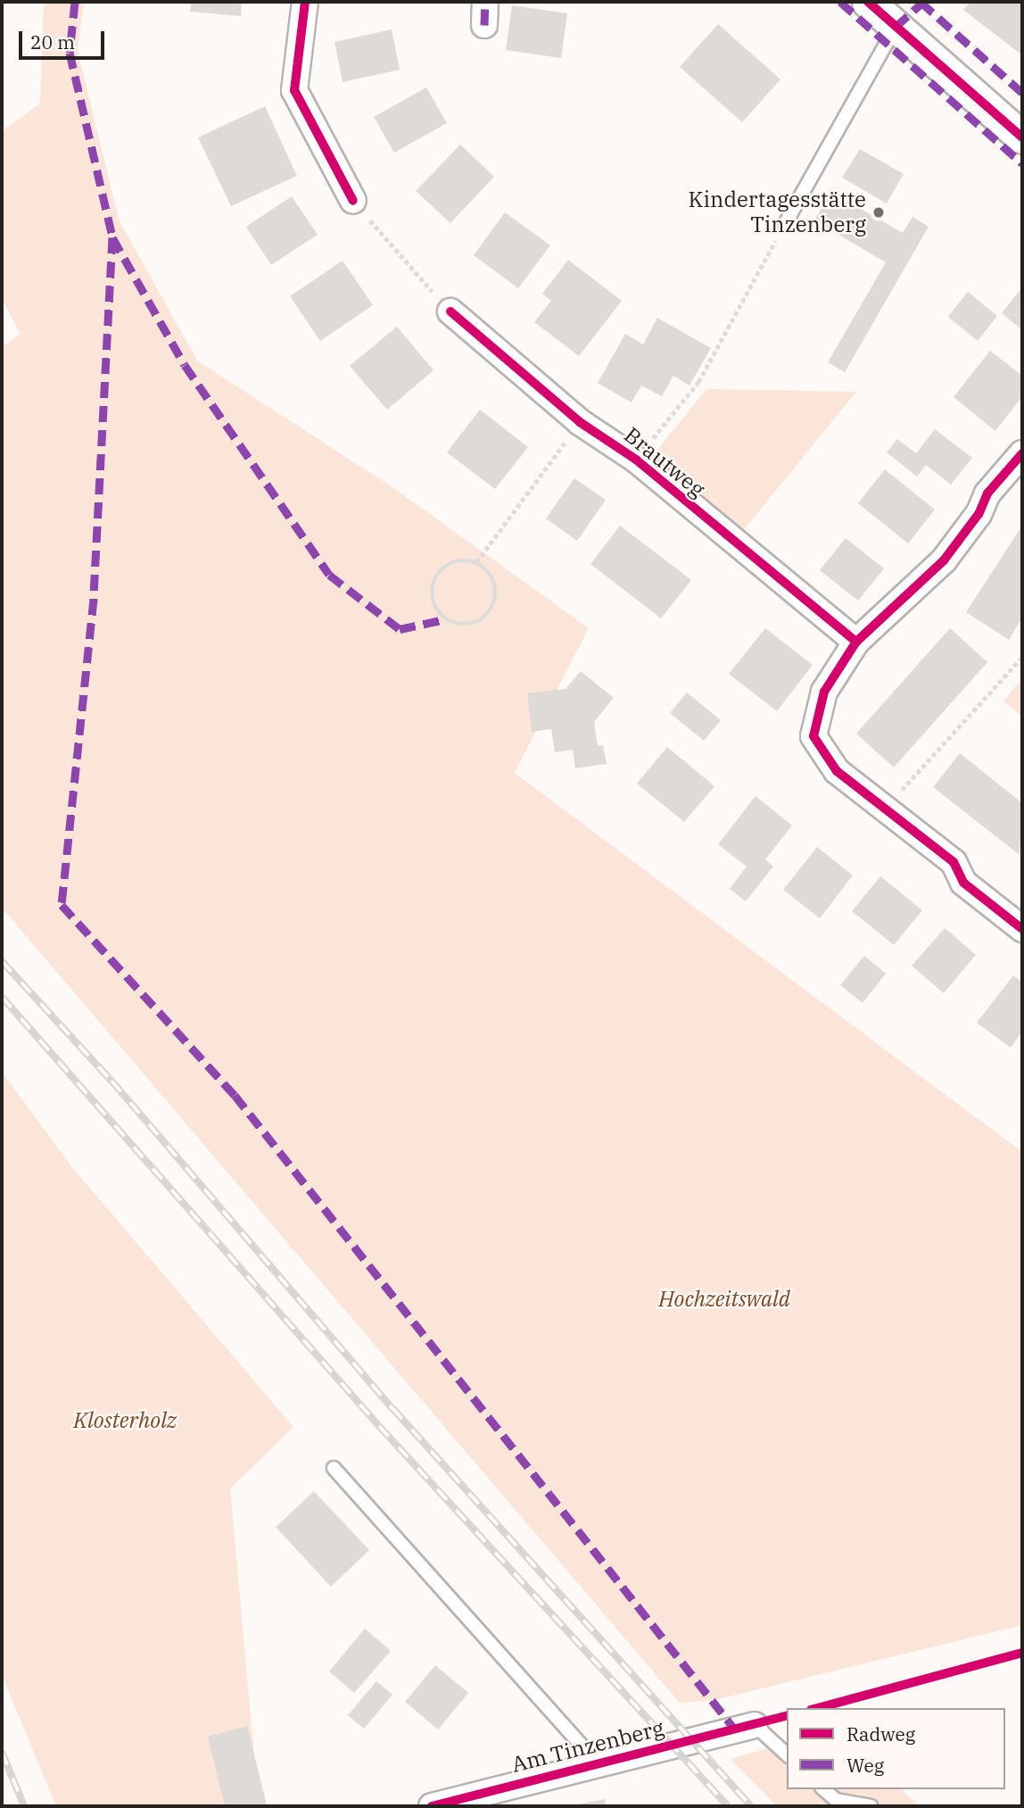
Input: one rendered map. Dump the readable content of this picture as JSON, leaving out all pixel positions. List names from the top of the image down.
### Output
{
  "streets": {
    "street": ["Brautweg", "Am Tinzenberg"]
  },
  "parks": ["Hochzeitswald", "Klosterholz"],
  "places": ["Kindertagesstätte Tinzenberg"],
  "legend": ["Radweg", "Weg"],
  "scale_bar": "20 m"
}
